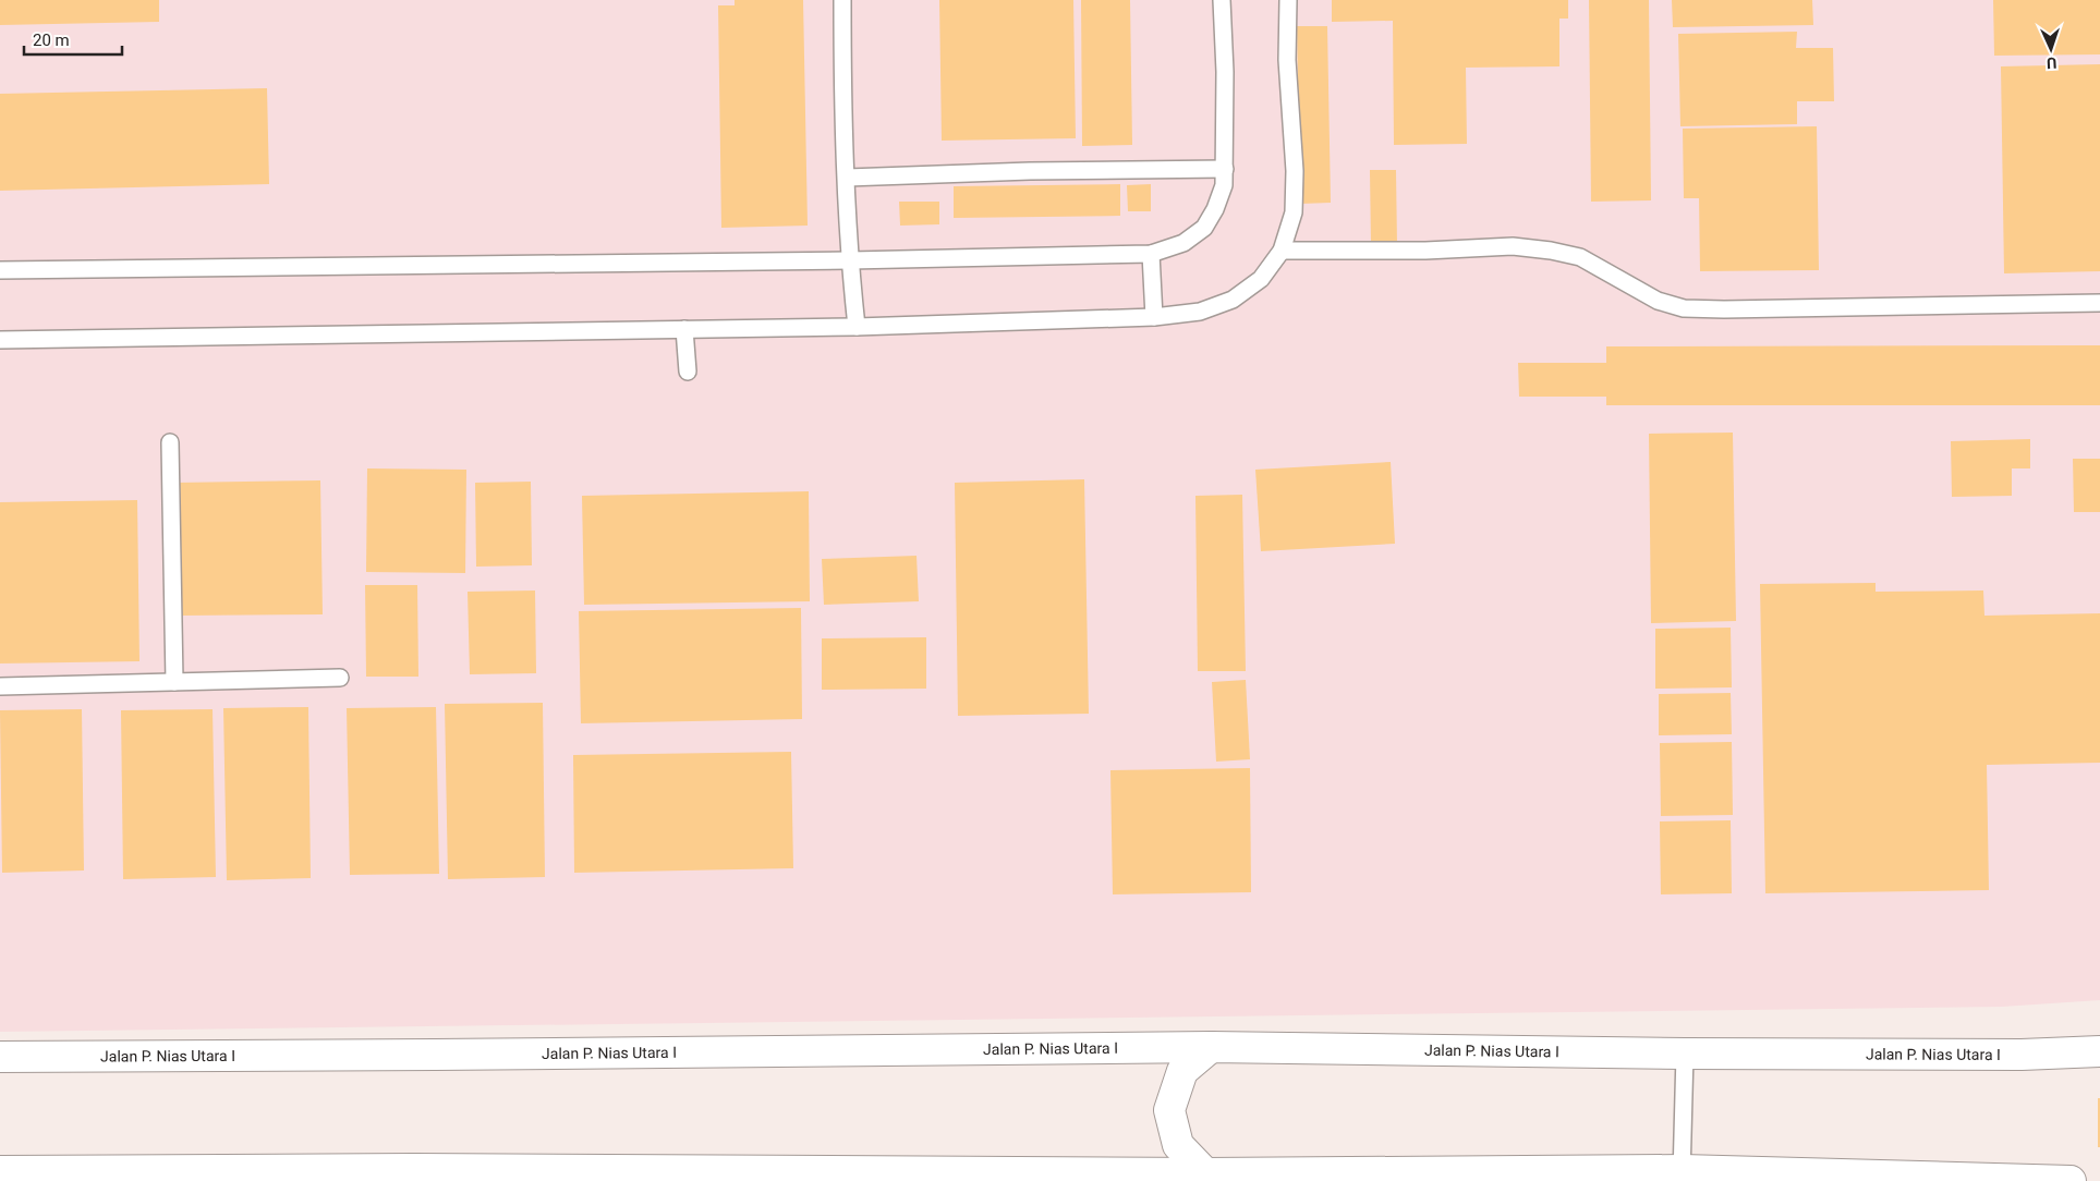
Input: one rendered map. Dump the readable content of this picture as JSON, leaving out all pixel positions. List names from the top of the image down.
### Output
{
  "streets": {
    "street": ["Jalan P. Nias Utara I"]
  },
  "scale_bar": "20 m",
  "north": "bottom"
}
